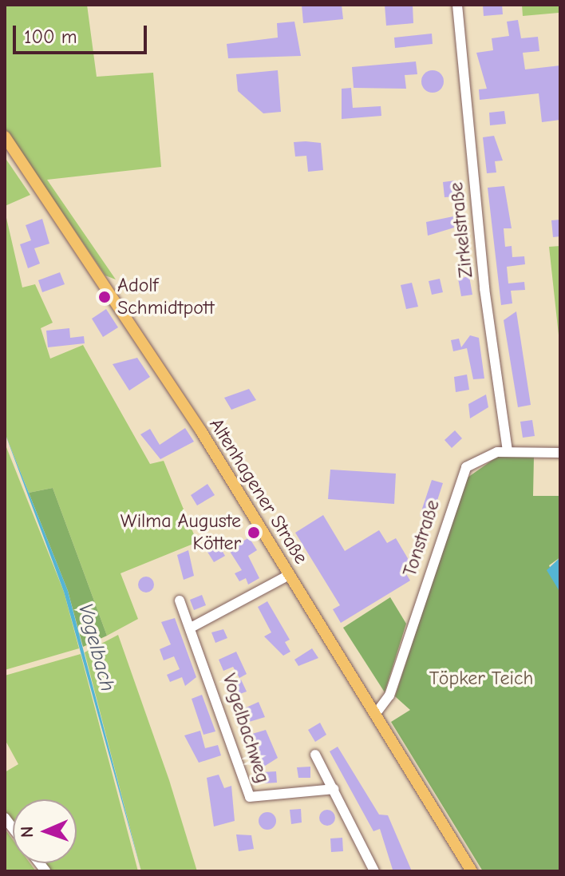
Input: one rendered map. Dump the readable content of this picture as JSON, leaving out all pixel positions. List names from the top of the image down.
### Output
{
  "streets": {
    "main road": ["Altenhagener Straße"],
    "street": ["Zirkelstraße", "Tonstraße", "Vogelbachweg"]
  },
  "crossings": [
    ["Zirkelstraße", "Tonstraße"],
    ["Altenhagener Straße", "Tonstraße"]
  ],
  "water": ["Vogelbach"],
  "parks": ["Töpker Teich"],
  "places": ["Adolf Schmidtpott", "Wilma Auguste Kötter"],
  "scale_bar": "100 m",
  "north": "left"
}
